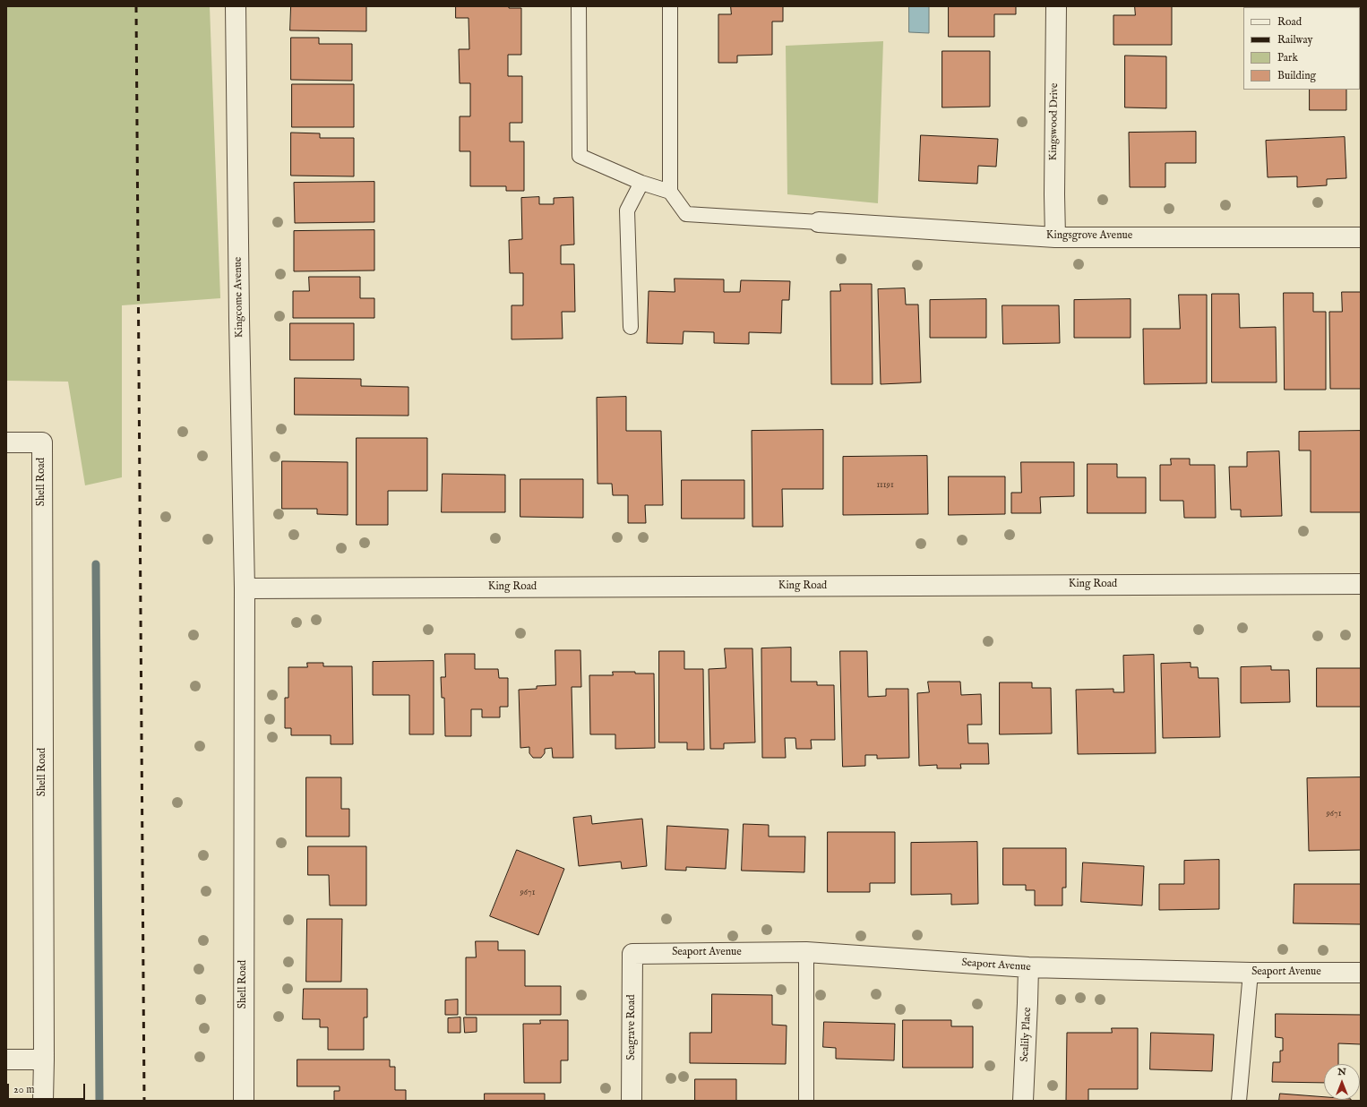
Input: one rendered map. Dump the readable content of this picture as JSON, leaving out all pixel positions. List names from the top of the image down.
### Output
{
  "streets": {
    "street": [
      "Kingswood Drive",
      "Kingsgrove Avenue",
      "Kingcome Avenue",
      "Shell Road",
      "King Road",
      "Seaport Avenue",
      "Seagrave Road",
      "Sealily Place"
    ]
  },
  "crossings": [
    ["Kingswood Drive", "Kingsgrove Avenue"],
    ["Kingcome Avenue", "Shell Road"],
    ["Kingcome Avenue", "King Road"],
    ["Shell Road", "King Road"],
    ["Seaport Avenue", "Seagrave Road"],
    ["Seaport Avenue", "Sealily Place"]
  ],
  "house_numbers": ["11191", "9671", "9671"],
  "legend": [
    "Road",
    "Railway",
    "Park",
    "Building"
  ],
  "scale_bar": "20 m",
  "north": "top"
}
